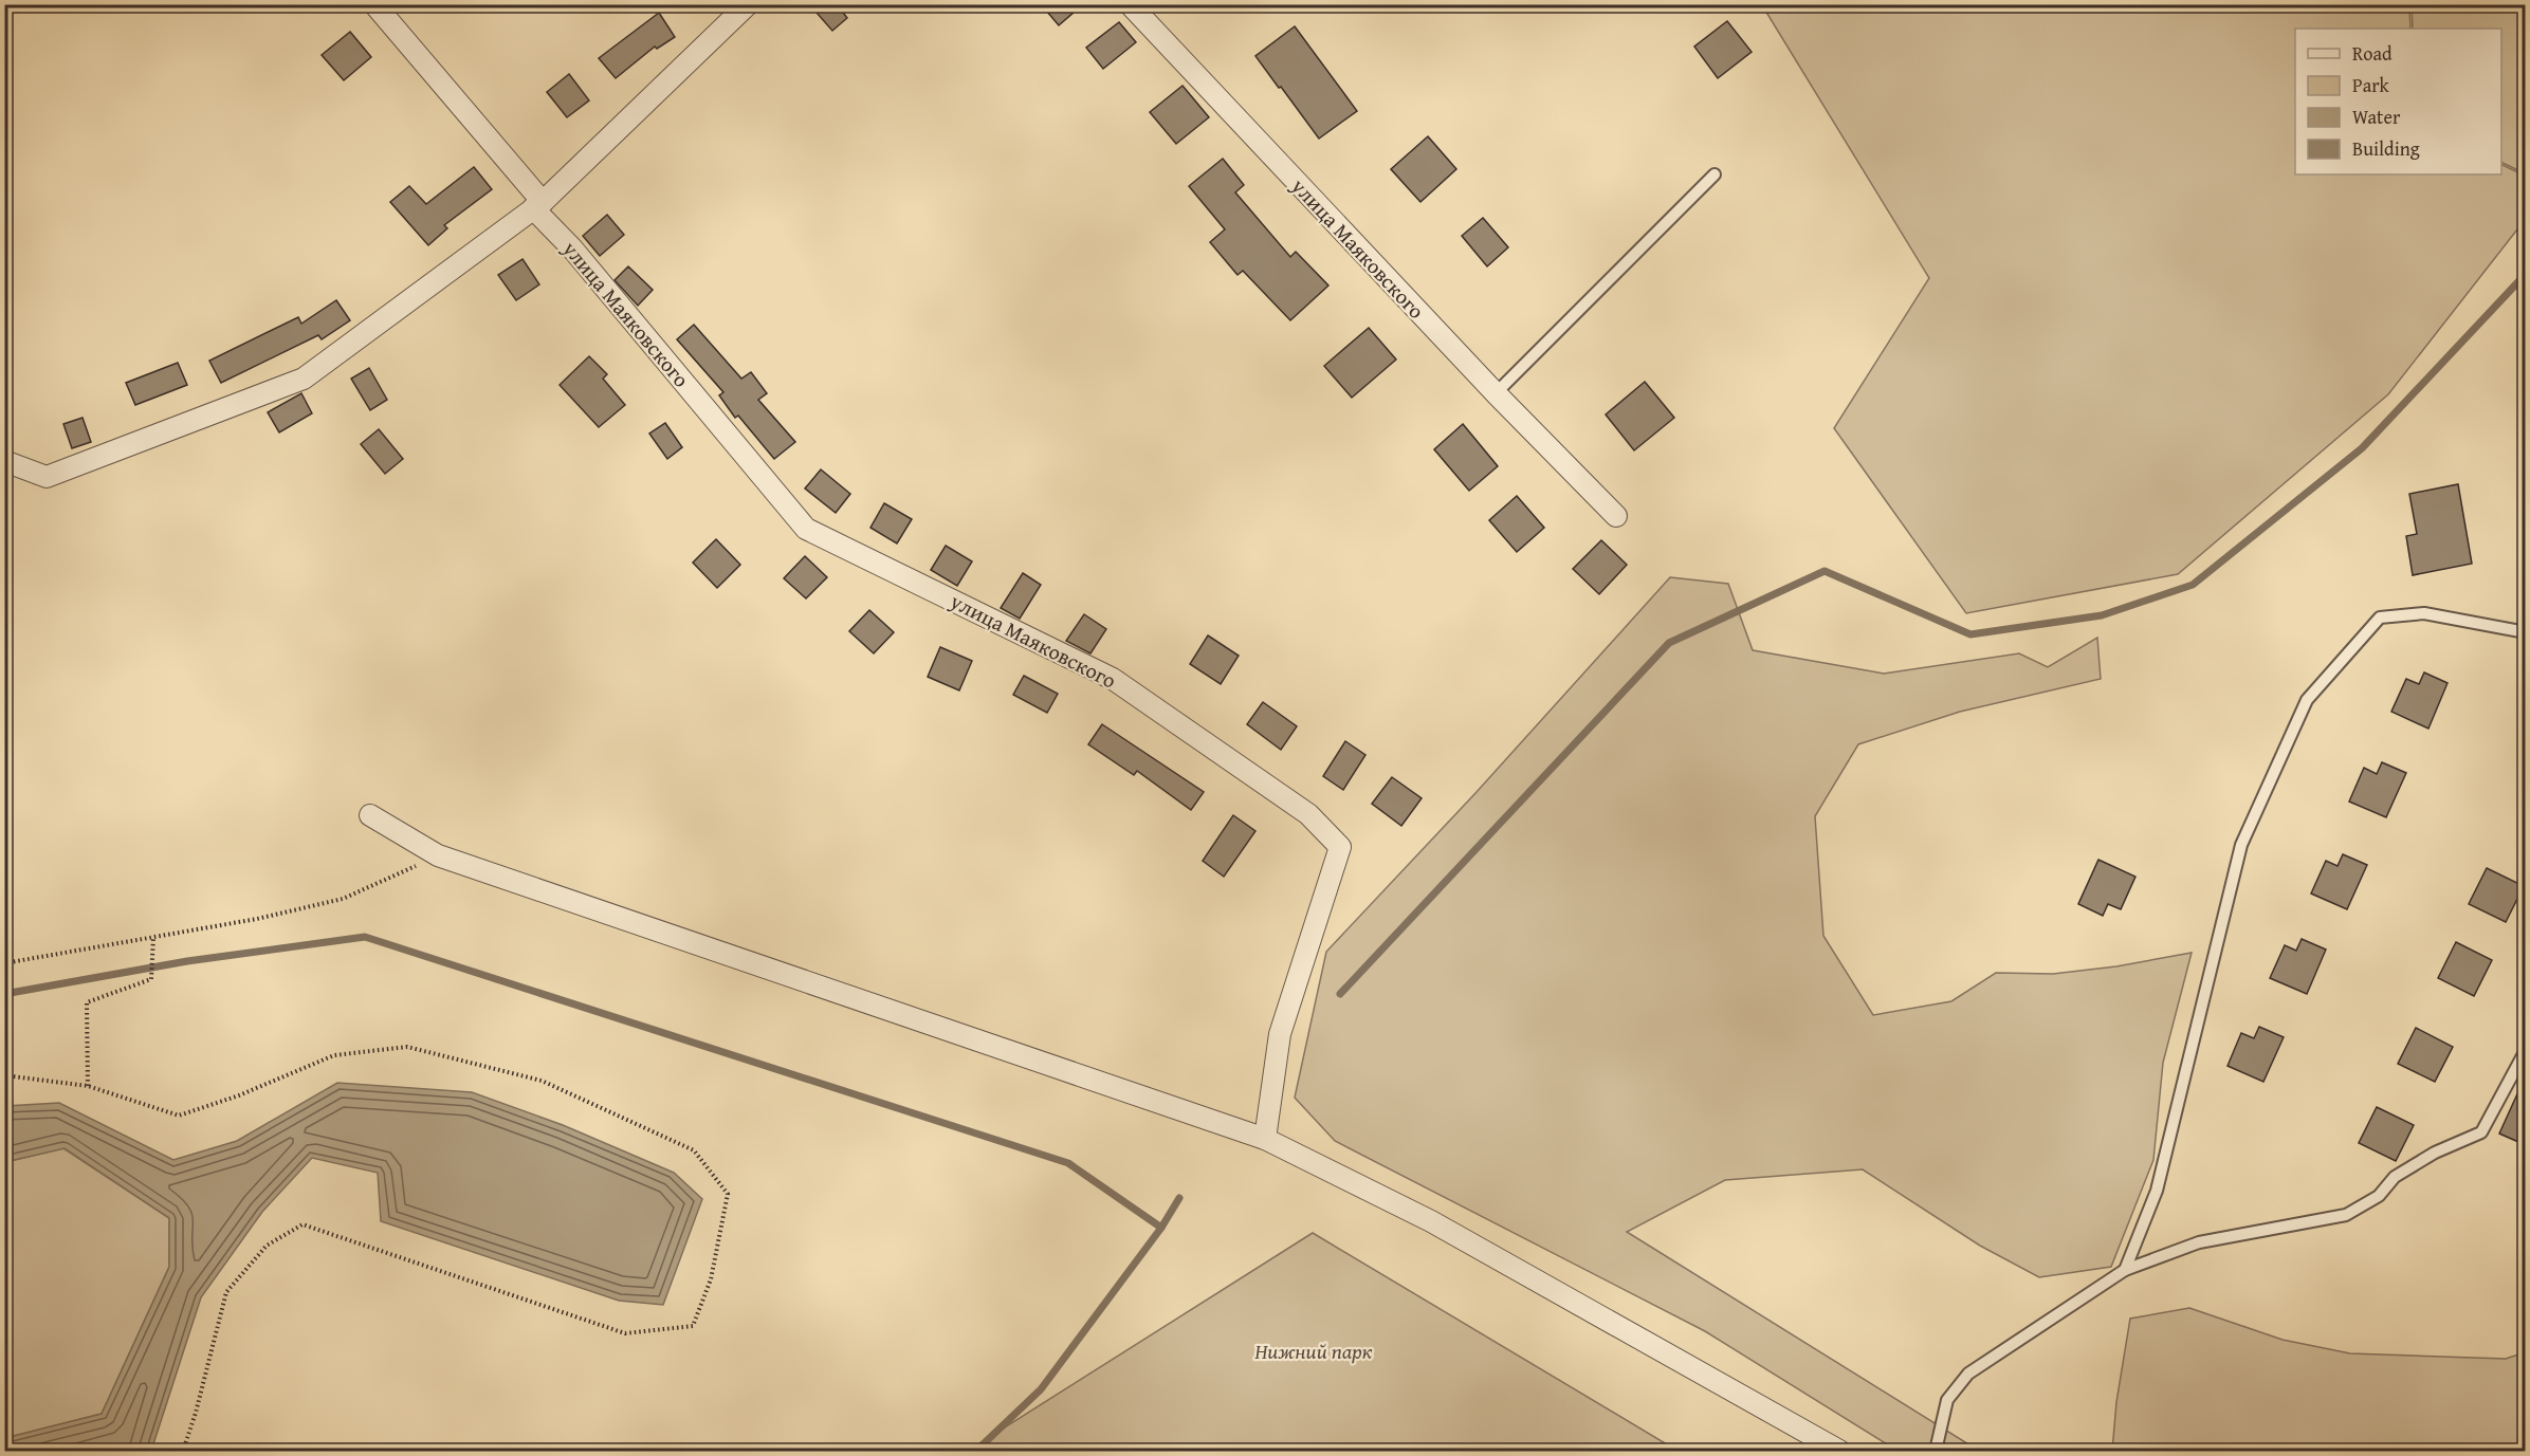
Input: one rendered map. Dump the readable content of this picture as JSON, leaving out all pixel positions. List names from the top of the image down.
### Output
{
  "streets": {
    "street": ["улица Маяковского"]
  },
  "parks": ["Нижний парк"],
  "legend": [
    "Road",
    "Park",
    "Water",
    "Building"
  ]
}
